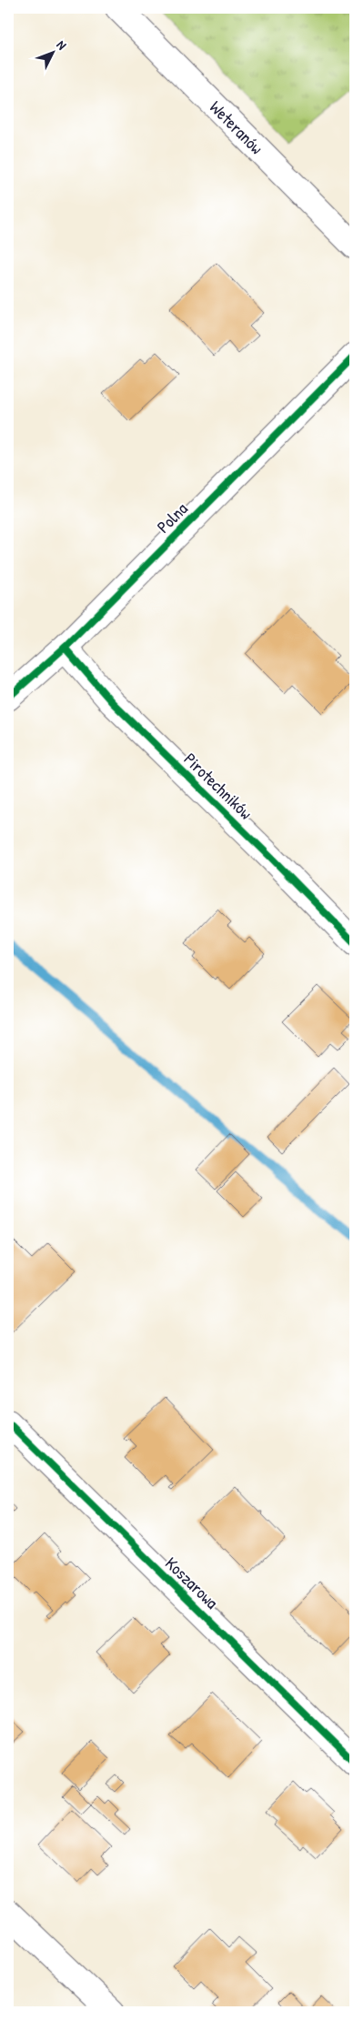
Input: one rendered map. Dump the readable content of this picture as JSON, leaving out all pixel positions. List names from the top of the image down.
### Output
{
  "streets": {
    "street": [
      "Weteranów",
      "Polna",
      "Pirotechników",
      "Koszarowa"
    ]
  },
  "crossings": [
    ["Polna", "Pirotechników"]
  ],
  "north": "top right"
}
